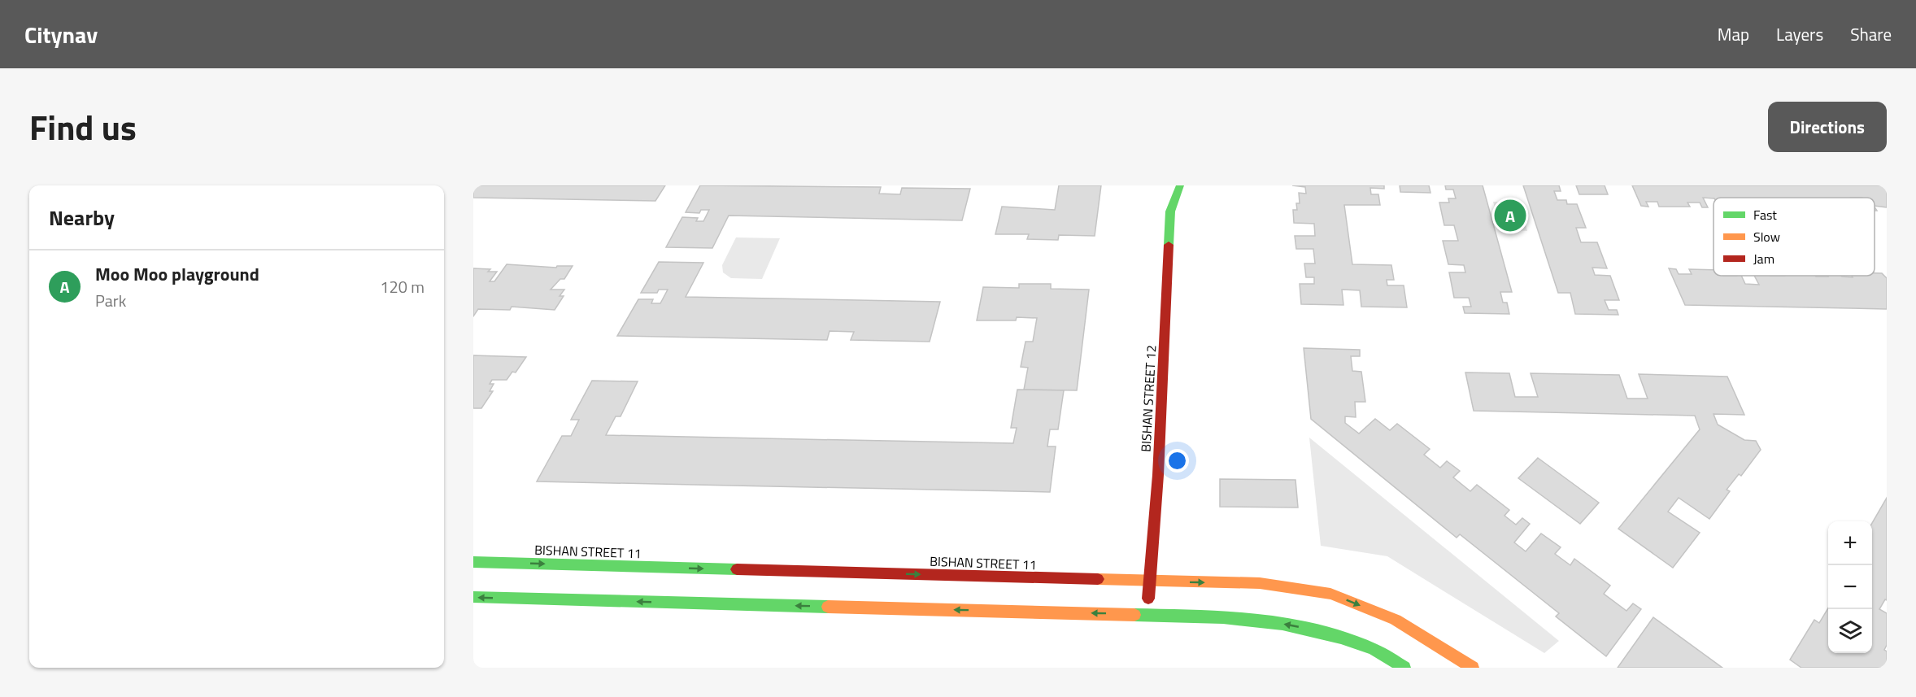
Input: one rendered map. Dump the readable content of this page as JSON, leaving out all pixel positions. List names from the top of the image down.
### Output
{
  "streets": {
    "street": ["BISHAN STREET 12", "BISHAN STREET 11"]
  },
  "crossings": [
    ["BISHAN STREET 12", "BISHAN STREET 11"]
  ],
  "legend": ["Fast", "Slow", "Jam"],
  "page": {
    "header": "Citynav",
    "nav": ["Map", "Layers", "Share"],
    "title": "Find us",
    "buttons": "Directions",
    "heading": "Nearby",
    "pins": "A",
    "list": [
      {
        "mark": "A",
        "name": "Moo Moo playground",
        "note": "Park",
        "value": "120 m"
      }
    ],
    "map_buttons": ["+", "−"]
  }
}
